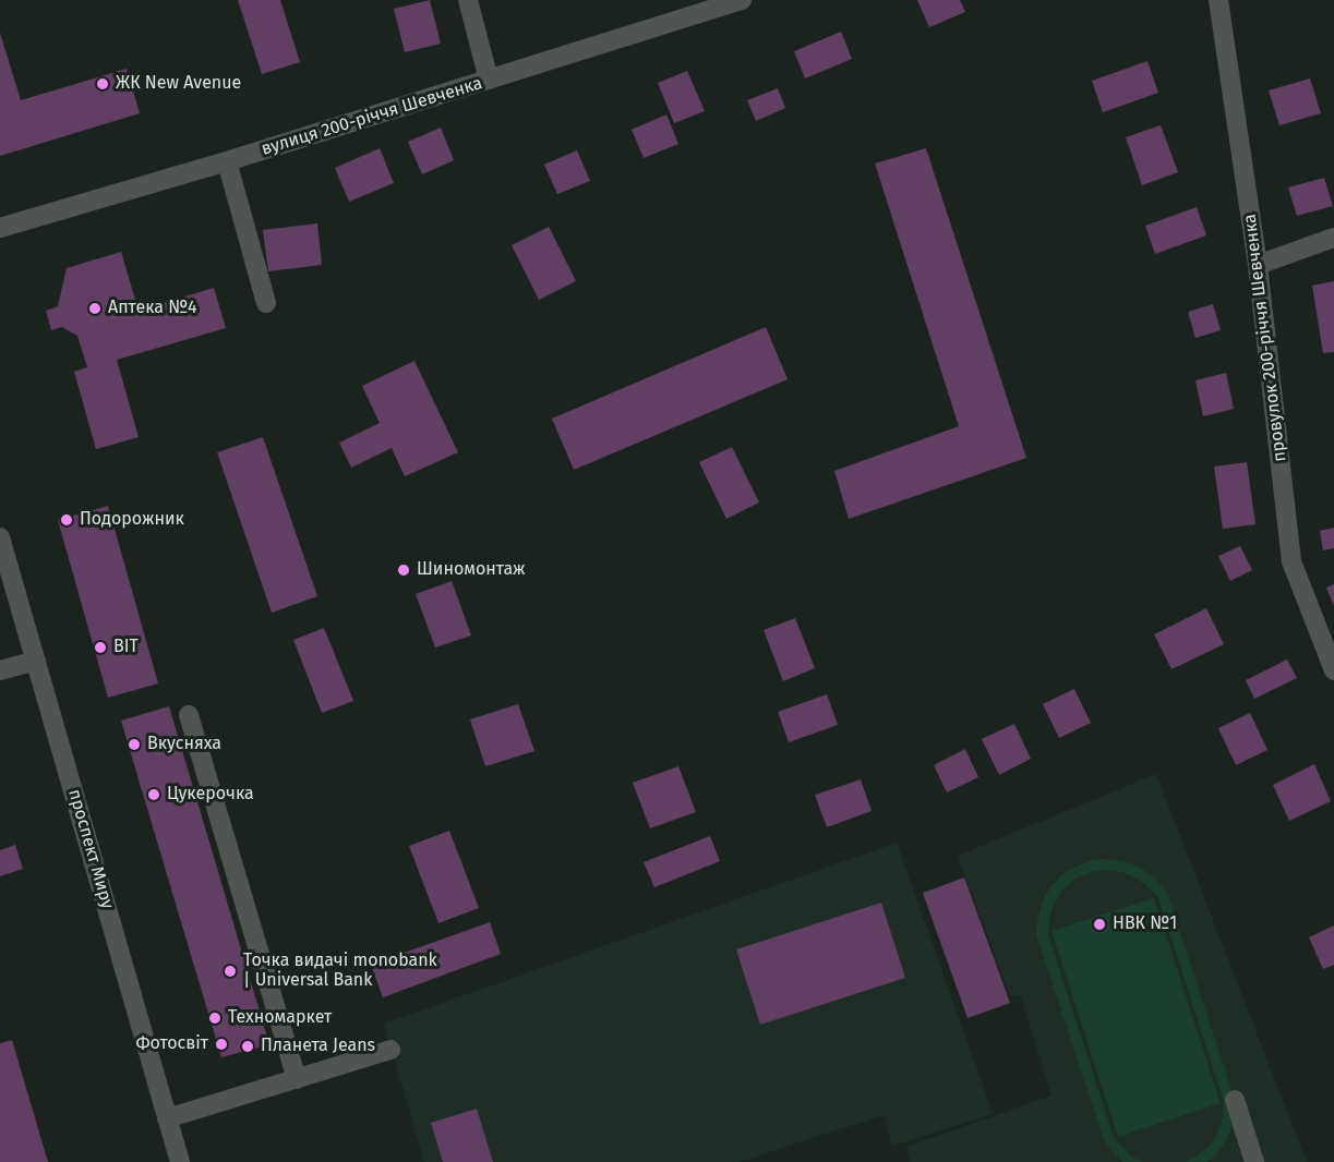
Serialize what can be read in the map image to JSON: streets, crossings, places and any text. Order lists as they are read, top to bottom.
{
  "streets": {
    "street": ["вулиця 200-річчя Шевченка", "провулок 200-річчя Шевченка", "проспект Миру"]
  },
  "places": [
    "ЖК New Avenue",
    "Аптека №4",
    "Подорожник",
    "Шиномонтаж",
    "ВІТ",
    "Вкусняха",
    "Цукерочка",
    "НВК №1",
    "Точка видачі monobank | Universal Bank",
    "Техномаркет",
    "Фотосвіт",
    "Планета Jeans"
  ]
}
